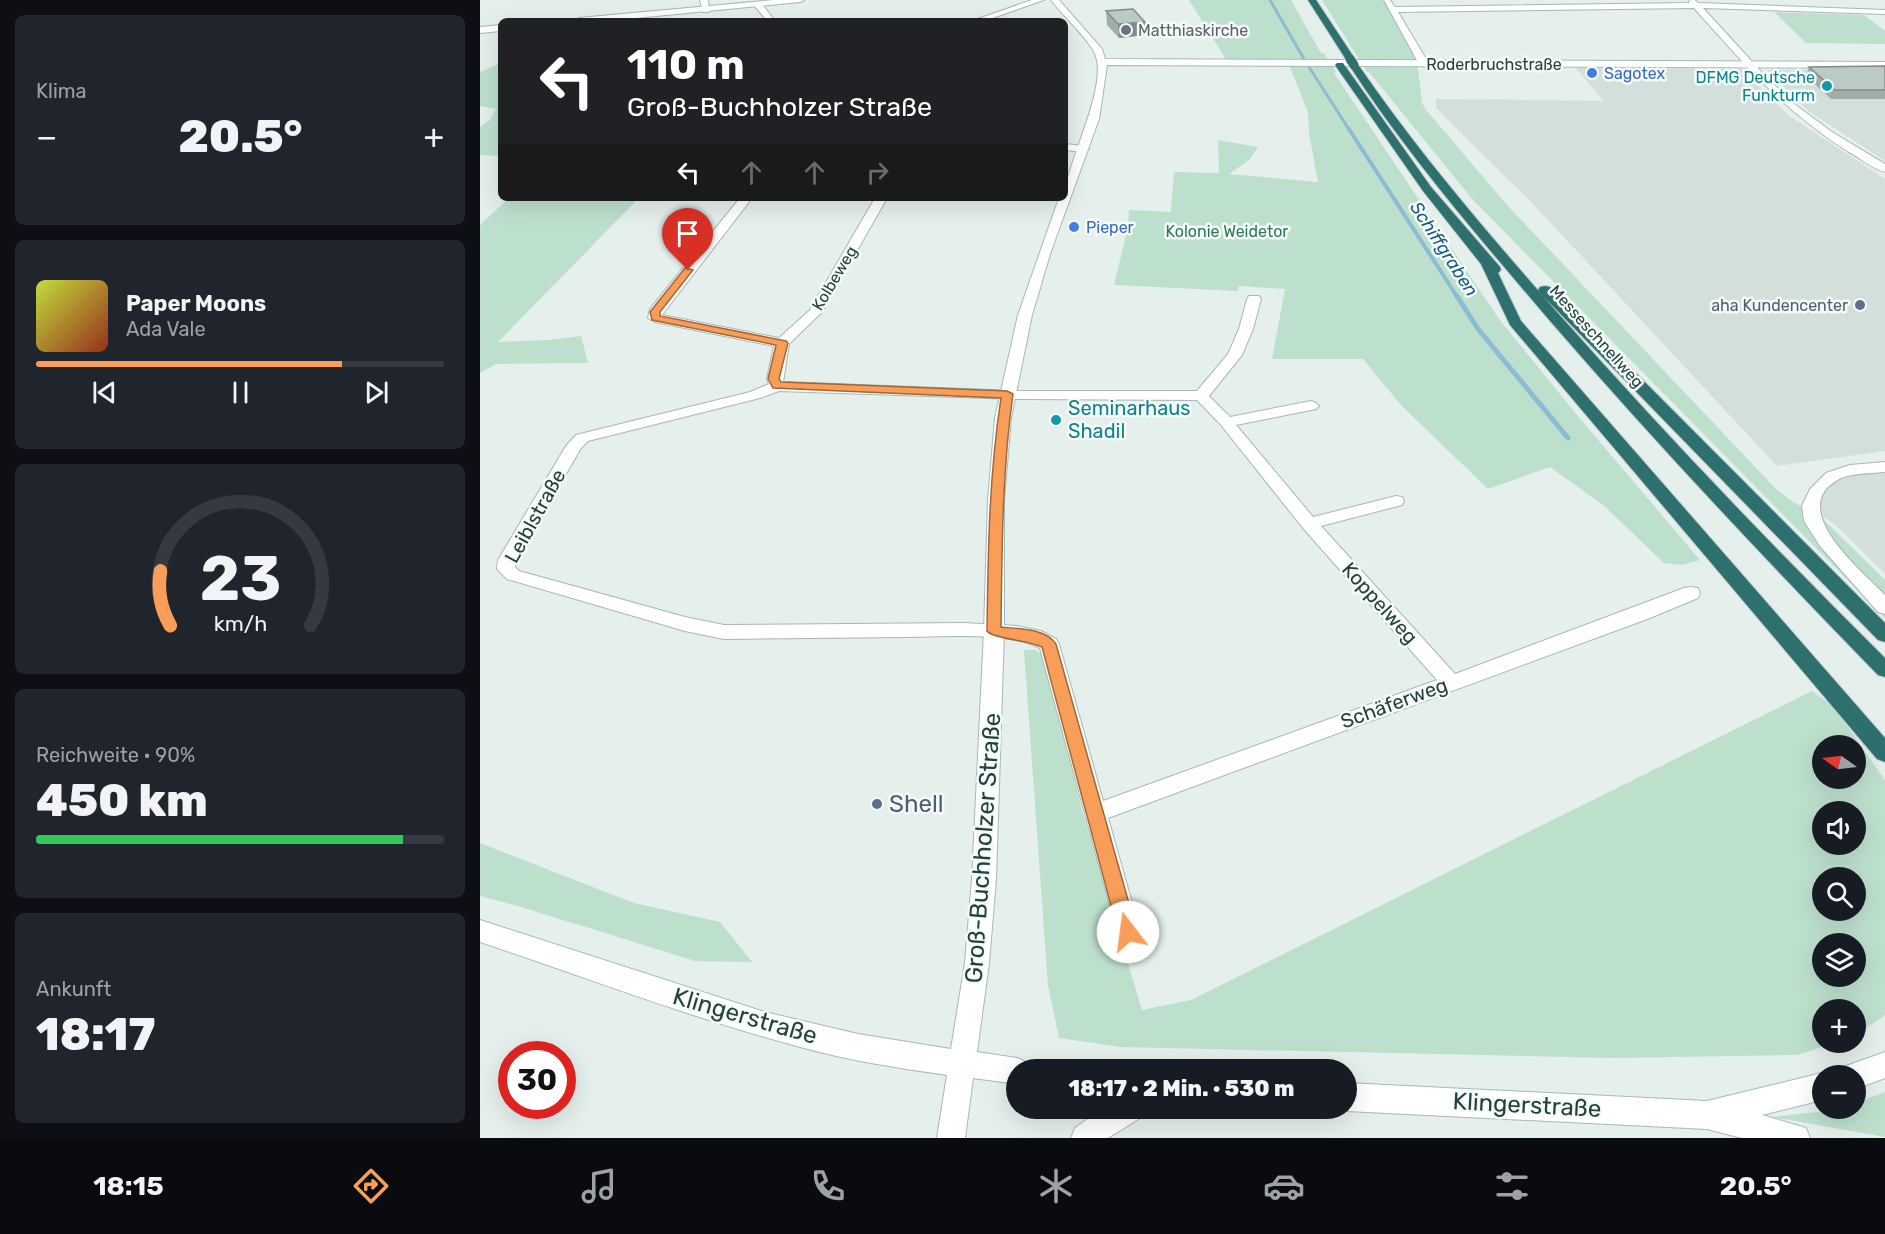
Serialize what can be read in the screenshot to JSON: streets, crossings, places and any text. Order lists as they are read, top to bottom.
{
  "streets": {
    "highway": ["Messeschnellweg"],
    "street": [
      "Roderbruchstraße",
      "Kolbeweg",
      "Leiblstraße",
      "Koppelweg",
      "Schäferweg",
      "Groß-Buchholzer Straße",
      "Klingerstraße"
    ]
  },
  "crossings": [
    ["Roderbruchstraße", "Groß-Buchholzer Straße"],
    ["Leiblstraße", "Groß-Buchholzer Straße"],
    ["Koppelweg", "Schäferweg"],
    ["Groß-Buchholzer Straße", "Klingerstraße"]
  ],
  "water": ["Schiffgraben"],
  "parks": ["Kolonie Weidetor"],
  "places": [
    "Matthiaskirche",
    "Sagotex",
    "DFMG Deutsche Funkturm",
    "Pieper",
    "aha Kundencenter",
    "Seminarhaus Shadil",
    "Shell"
  ],
  "north": "left",
  "page": {
    "tile": [
      "Klima",
      ["Reichweite · 90%", "450 km"],
      ["Ankunft", "18:17"]
    ],
    "turn": ["110 m", "Groß-Buchholzer Straße"],
    "heat": ["−", "20.5°", "+"],
    "song": ["Paper Moons", "Ada Vale"],
    "map_buttons": ["+", "−"],
    "limit": "30",
    "trip": "18:17 · 2 Min. · 530 m",
    "tabs": ["18:15", "20.5°"],
    "gauge": ["23", "km/h"]
  }
}
